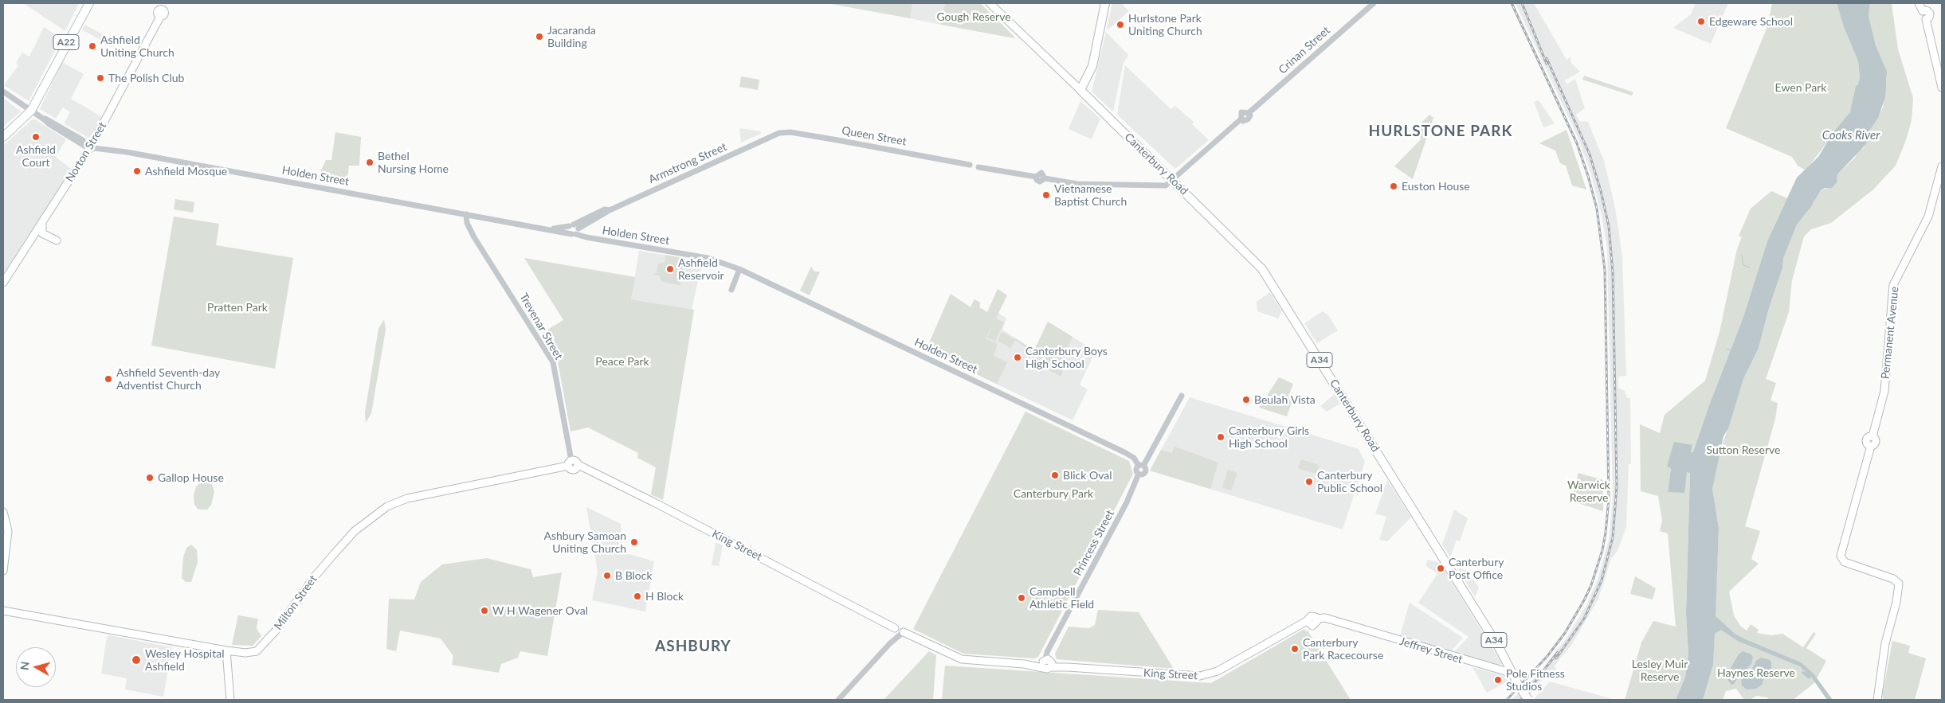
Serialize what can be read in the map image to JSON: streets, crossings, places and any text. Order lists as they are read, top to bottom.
{
  "streets": {
    "highway": ["A22", "Canterbury Road", "A34"],
    "main road": [
      "Norton Street",
      "Permanent Avenue",
      "King Street",
      "Milton Street",
      "Jeffrey Street"
    ],
    "street": [
      "Crinan Street",
      "Queen Street",
      "Armstrong Street",
      "Holden Street",
      "Trevenar Street",
      "Princess Street"
    ]
  },
  "crossings": [
    ["A22", "Holden Street"],
    ["Crinan Street", "Queen Street"],
    ["Crinan Street", "Canterbury Road"],
    ["Queen Street", "Armstrong Street"],
    ["Queen Street", "Canterbury Road"],
    ["Norton Street", "Holden Street"],
    ["Armstrong Street", "Holden Street"],
    ["Canterbury Road", "Jeffrey Street"],
    ["Holden Street", "Trevenar Street"],
    ["Holden Street", "Princess Street"],
    ["Trevenar Street", "King Street"],
    ["Trevenar Street", "Milton Street"],
    ["Princess Street", "King Street"],
    ["King Street", "Milton Street"],
    ["King Street", "Jeffrey Street"]
  ],
  "districts": ["HURLSTONE PARK", "ASHBURY"],
  "water": ["Cooks River"],
  "parks": [
    "Gough Reserve",
    "Ewen Park",
    "Pratten Park",
    "Peace Park",
    "Sutton Reserve",
    "Warwick Reserve",
    "Canterbury Park",
    "Lesley Muir Reserve",
    "Haynes Reserve"
  ],
  "places": [
    "Edgeware School",
    "Hurlstone Park Uniting Church",
    "Jacaranda Building",
    "Ashfield Uniting Church",
    "The Polish Club",
    "Ashfield Court",
    "Bethel Nursing Home",
    "Ashfield Mosque",
    "Euston House",
    "Vietnamese Baptist Church",
    "Ashfield Reservoir",
    "Canterbury Boys High School",
    "Ashfield Seventh-day Adventist Church",
    "Beulah Vista",
    "Canterbury Girls High School",
    "Blick Oval",
    "Gallop House",
    "Canterbury Public School",
    "Ashbury Samoan Uniting Church",
    "Canterbury Post Office",
    "B Block",
    "H Block",
    "Campbell Athletic Field",
    "W H Wagener Oval",
    "Canterbury Park Racecourse",
    "Wesley Hospital Ashfield",
    "Pole Fitness Studios"
  ],
  "north": "left"
}
